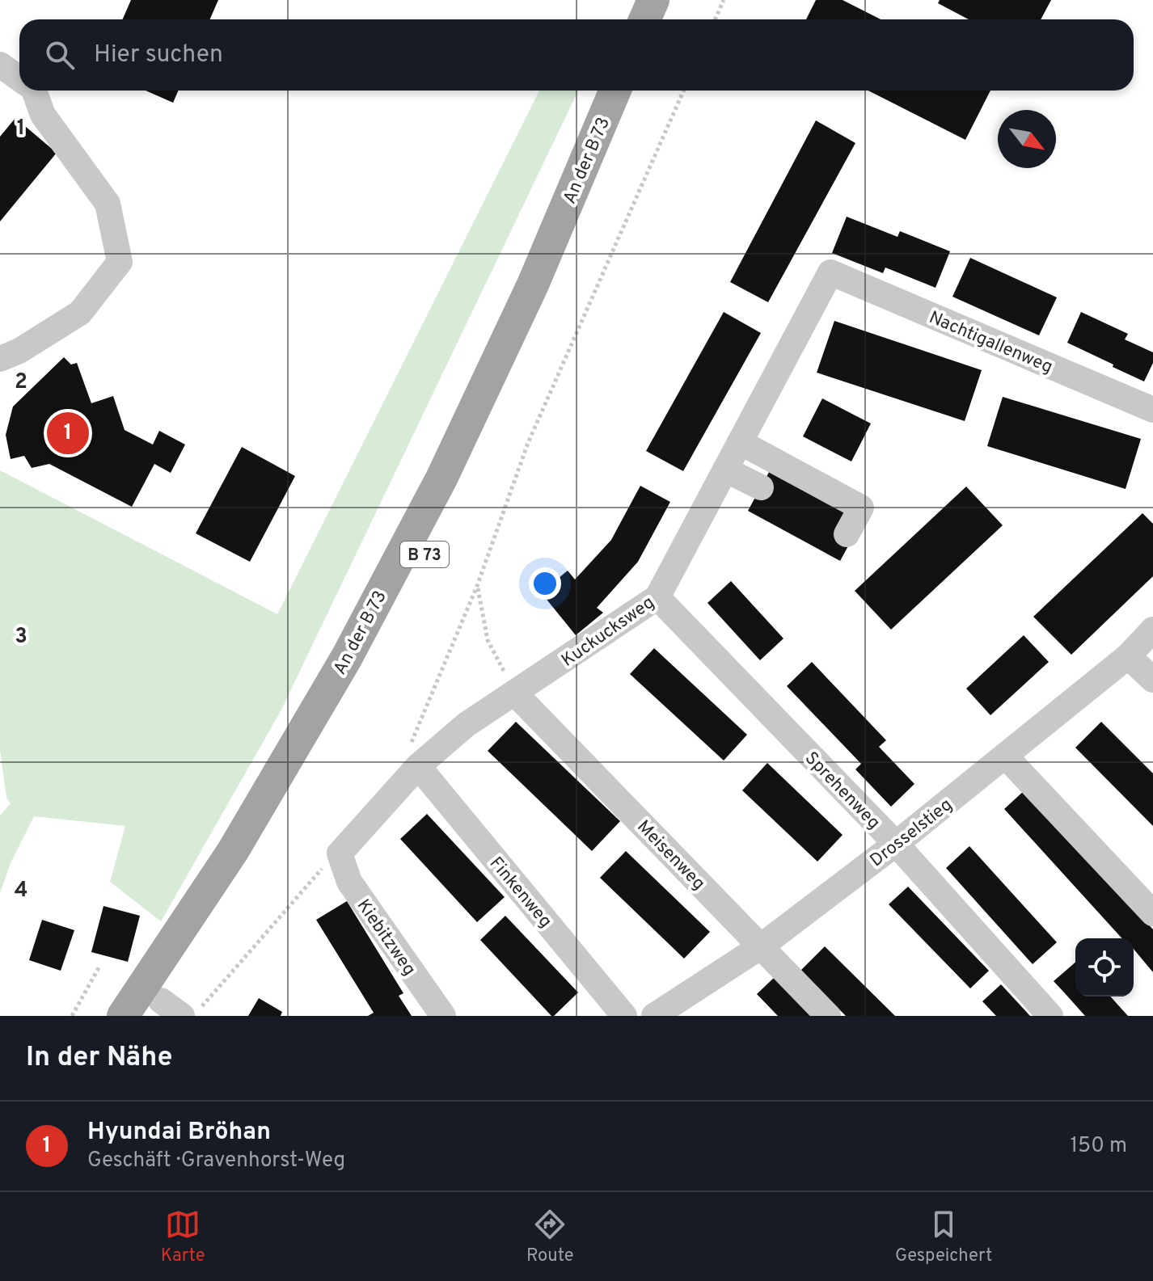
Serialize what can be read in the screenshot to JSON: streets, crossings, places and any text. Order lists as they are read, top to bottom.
{
  "streets": {
    "main road": ["An der B 73", "B 73"],
    "street": [
      "Nachtigallenweg",
      "Kuckucksweg",
      "Sprehenweg",
      "Drosselstieg",
      "Meisenweg",
      "Finkenweg",
      "Kiebitzweg"
    ]
  },
  "crossings": [
    ["Nachtigallenweg", "Kuckucksweg"],
    ["Kuckucksweg", "Sprehenweg"],
    ["Kuckucksweg", "Meisenweg"],
    ["Kuckucksweg", "Finkenweg"],
    ["Kuckucksweg", "Kiebitzweg"],
    ["Sprehenweg", "Drosselstieg"],
    ["Drosselstieg", "Meisenweg"]
  ],
  "north": "bottom right",
  "page": {
    "search": "Hier suchen",
    "pins": "1",
    "heading": "In der Nähe",
    "list": [
      {
        "mark": "1",
        "name": "Hyundai Bröhan",
        "note": "Geschäft · Gravenhorst-Weg",
        "value": "150 m"
      }
    ],
    "nav": ["Karte", "Route", "Gespeichert"]
  },
  "grid": {
    "rows": [
      "1",
      "2",
      "3",
      "4"
    ]
  }
}
